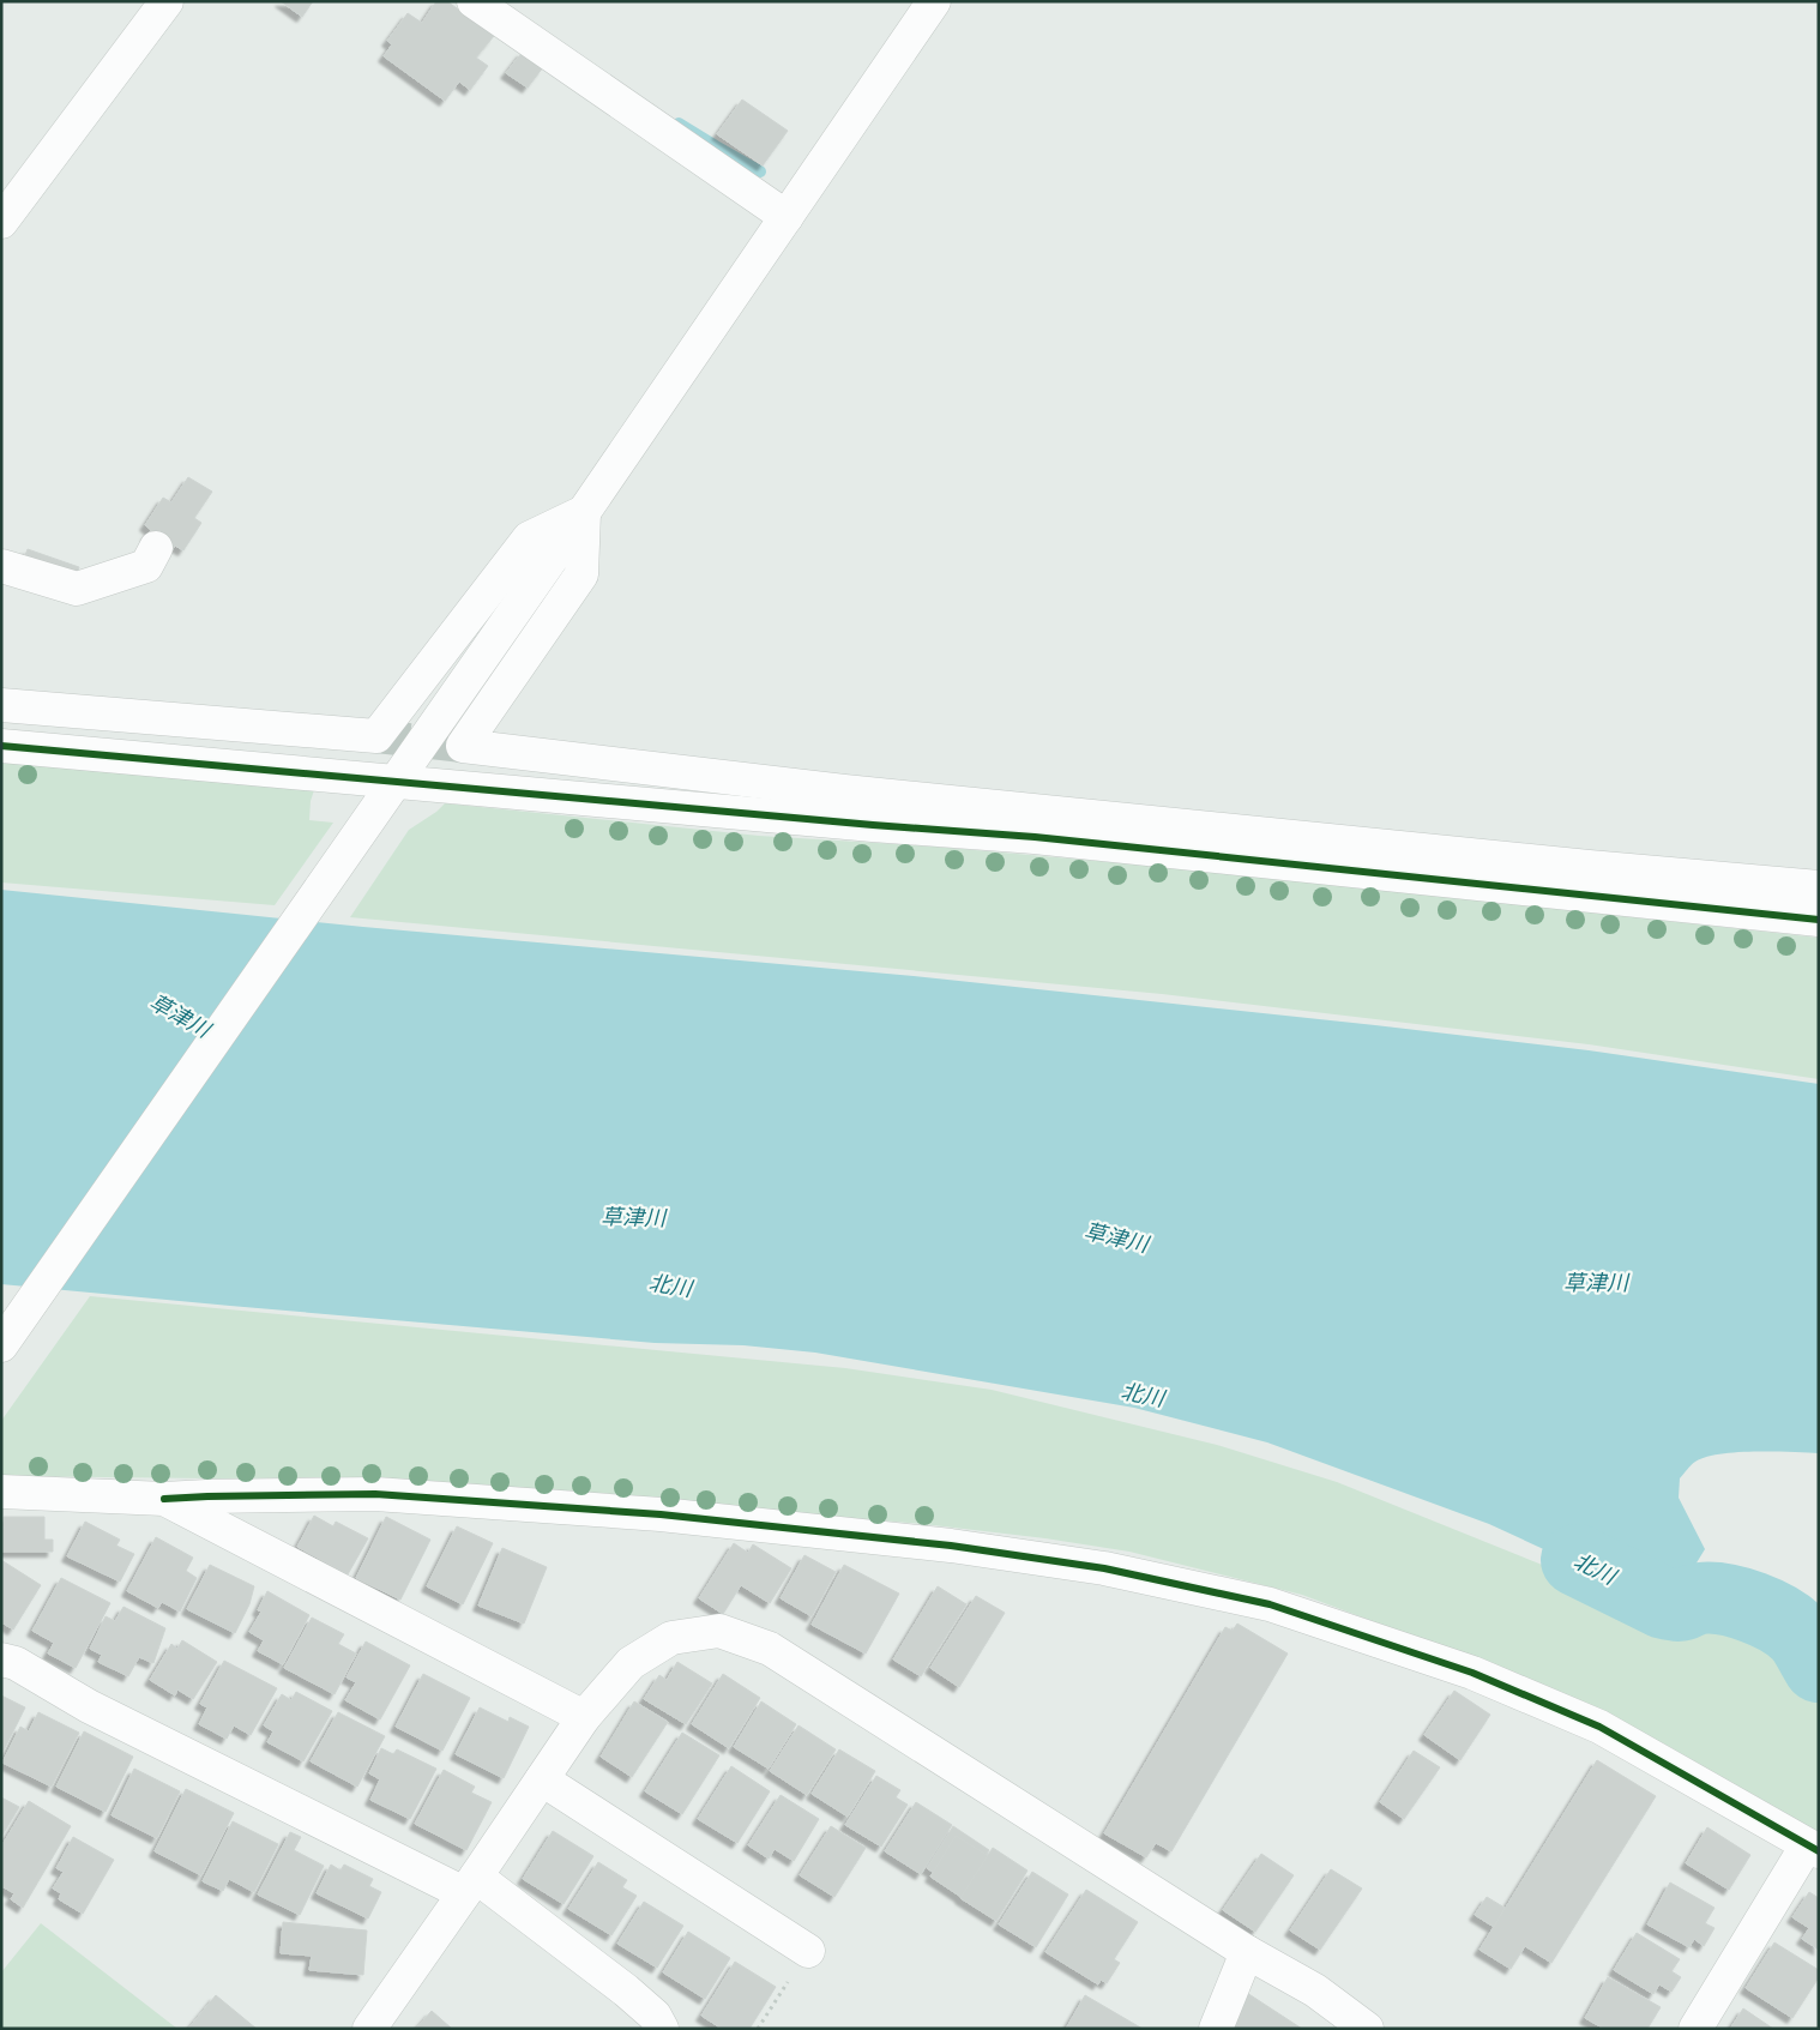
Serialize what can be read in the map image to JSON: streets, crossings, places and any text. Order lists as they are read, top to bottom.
{
  "water": ["草津川", "北川"]
}
